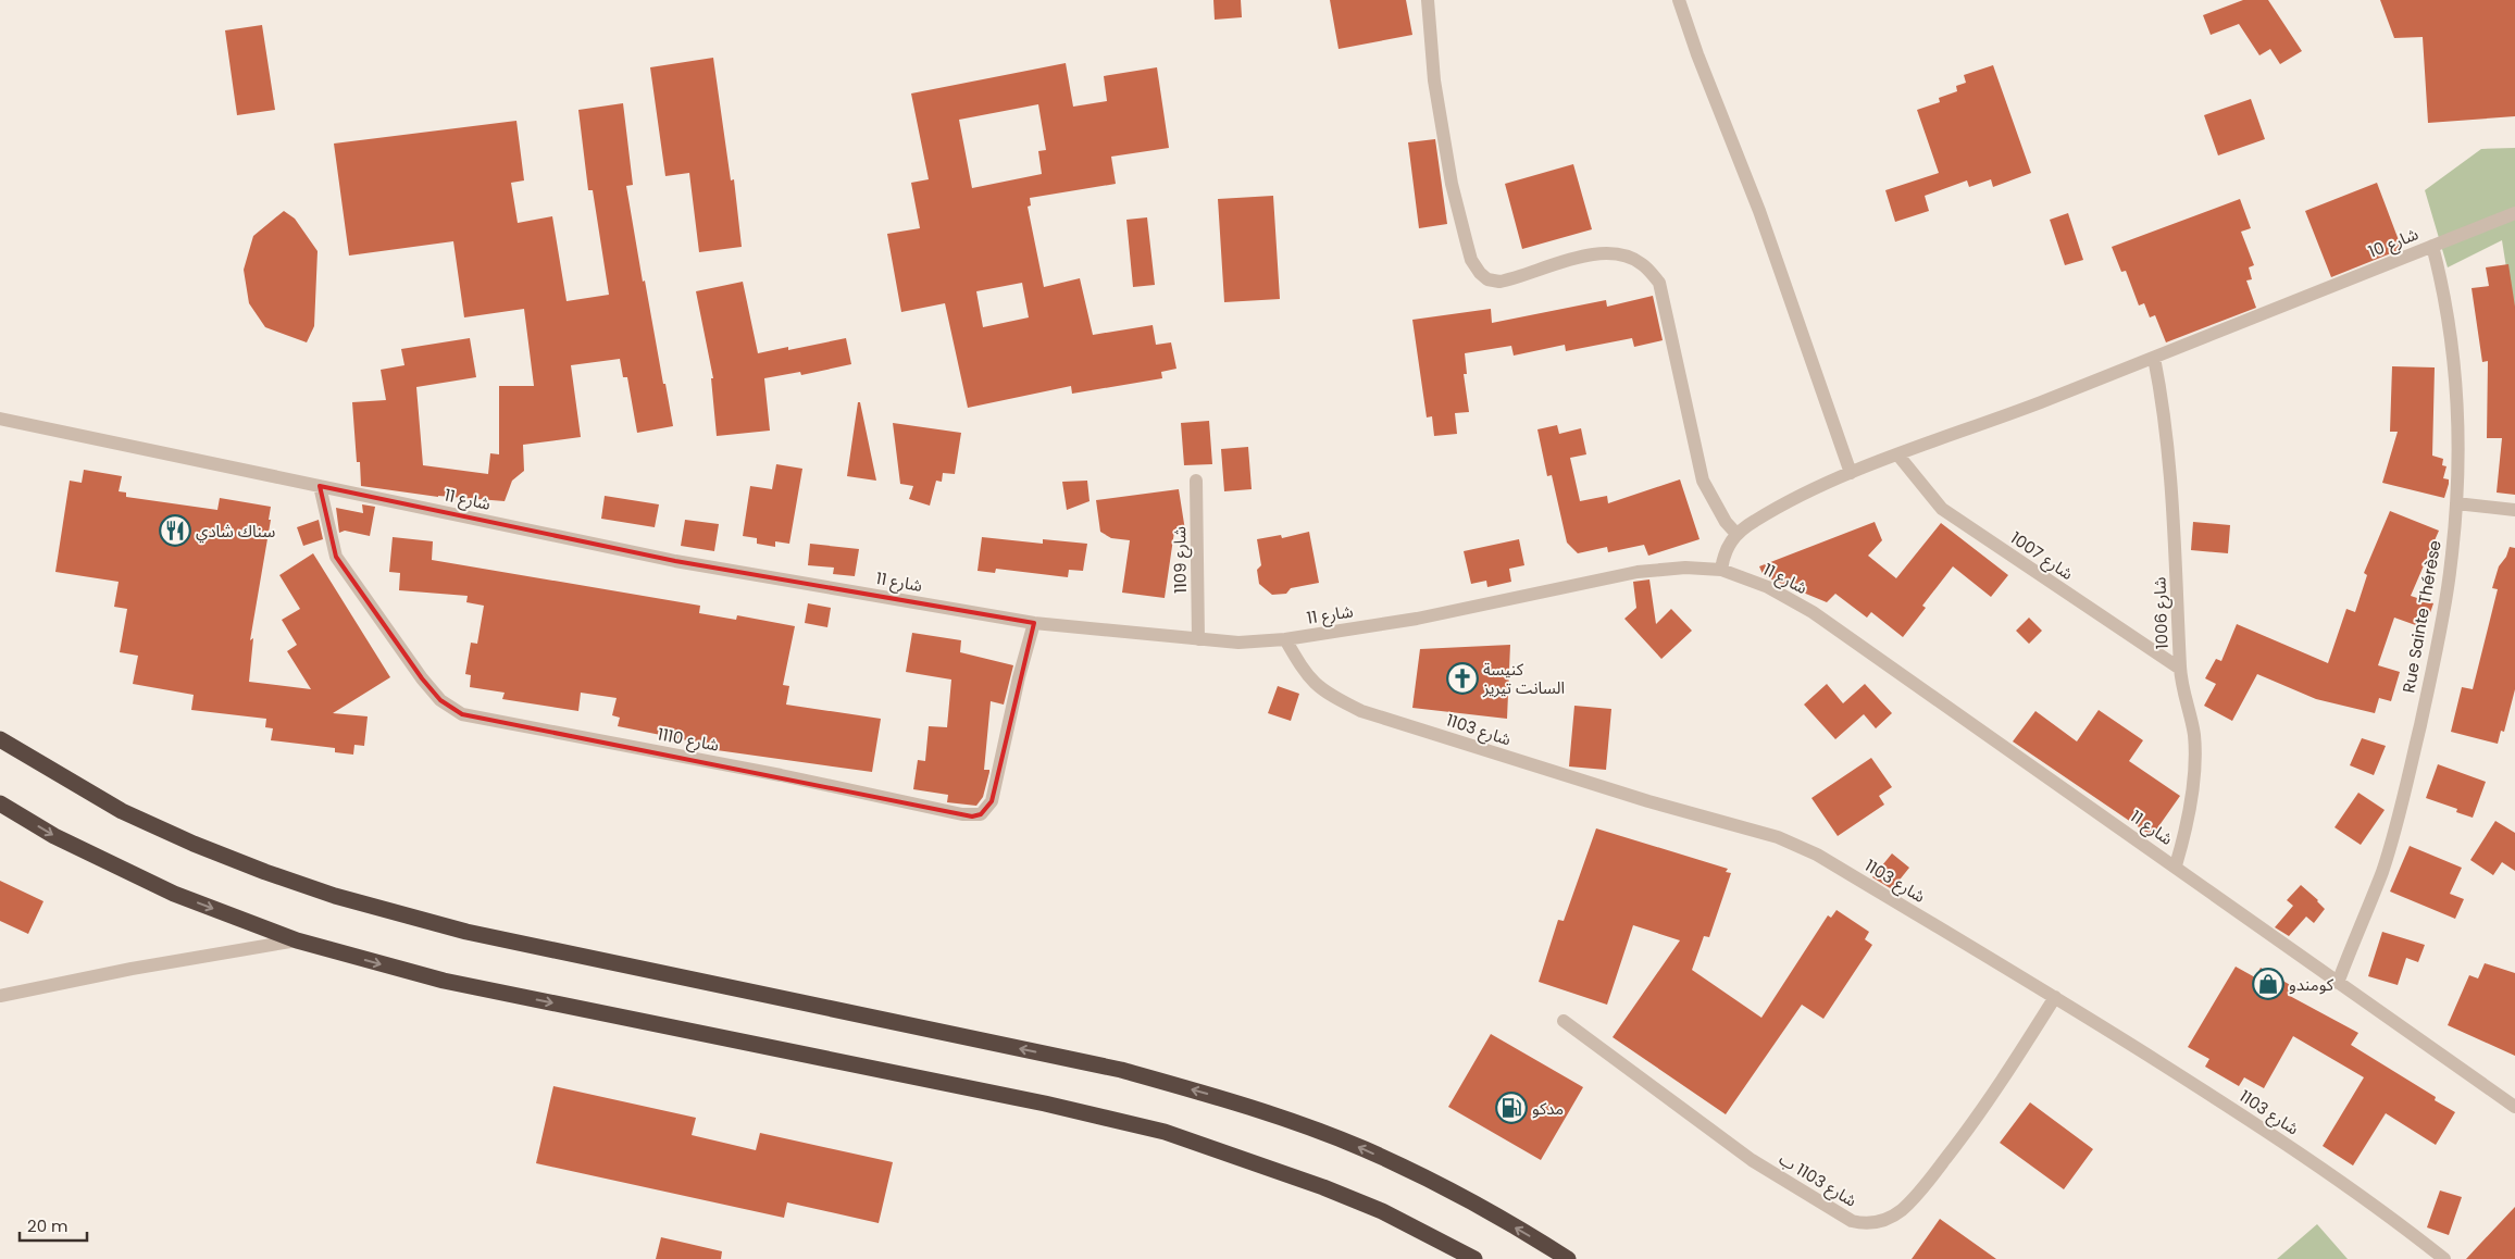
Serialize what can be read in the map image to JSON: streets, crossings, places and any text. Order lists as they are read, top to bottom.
{
  "streets": {
    "street": [
      "شارع 10",
      "شارع 11",
      "شارع 1007",
      "شارع 1109",
      "شارع 1006",
      "Rue Sainte Thérèse",
      "شارع 1103",
      "شارع 1110",
      "شارع 1103 ب"
    ]
  },
  "crossings": [
    ["شارع 10", "شارع 1007"],
    ["شارع 10", "شارع 1006"],
    ["شارع 10", "Rue Sainte Thérèse"],
    ["شارع 11", "شارع 1109"],
    ["شارع 11", "شارع 1006"],
    ["شارع 11", "Rue Sainte Thérèse"],
    ["شارع 11", "شارع 1103"],
    ["شارع 11", "شارع 1110"],
    ["شارع 1007", "شارع 1006"],
    ["شارع 1103", "شارع 1103 ب"]
  ],
  "places": {
    "restaurant": ["سناك شادي"],
    "church": ["كنيسة السانت تيريز"],
    "shop": ["كومندو"],
    "fuel station": ["مدكو"]
  },
  "scale_bar": "20 m"
}
